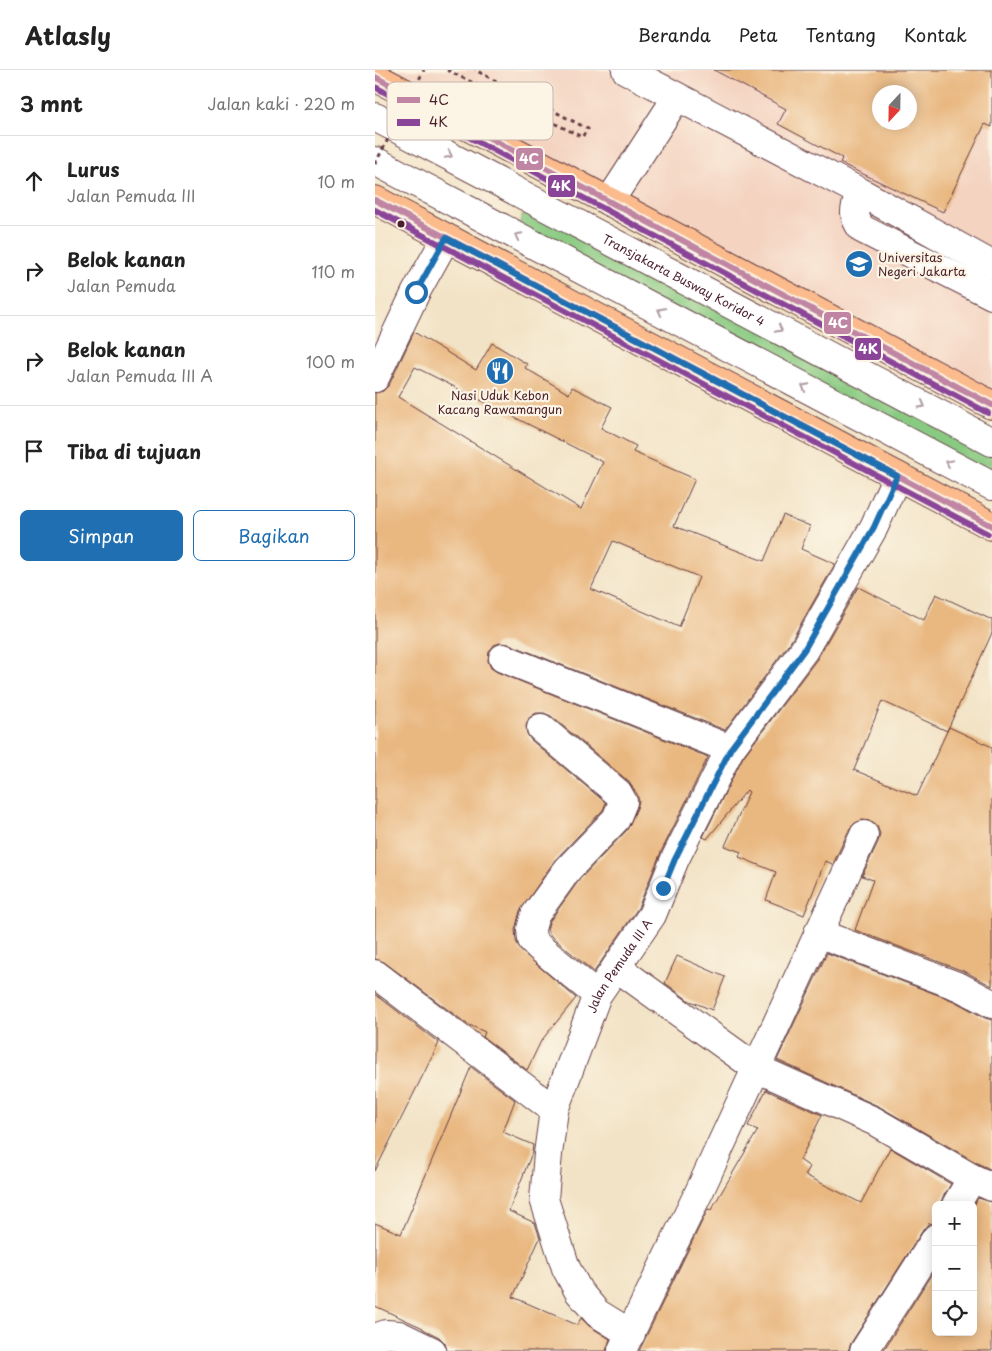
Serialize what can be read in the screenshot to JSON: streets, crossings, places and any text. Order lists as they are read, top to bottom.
{
  "streets": {
    "street": ["Transjakarta Busway Koridor 4", "Jalan Pemuda III A"]
  },
  "places": {
    "school or university": ["Universitas Negeri Jakarta"],
    "restaurant": ["Nasi Uduk Kebon Kacang Rawamangun"]
  },
  "lines": ["transit line 4C", "transit line 4K"],
  "legend": ["4C", "4K"],
  "north": "bottom",
  "page": {
    "header": "Atlasly",
    "nav": [
      "Beranda",
      "Peta",
      "Tentang",
      "Kontak"
    ],
    "heading": ["3 mnt", "Jalan kaki · 220 m"],
    "list": [
      ["Lurus", "Jalan Pemuda III", "10 m"],
      ["Belok kanan", "Jalan Pemuda", "110 m"],
      ["Belok kanan", "Jalan Pemuda III A", "100 m"],
      "Tiba di tujuan"
    ],
    "buttons": ["Simpan", "Bagikan"],
    "map_buttons": ["+", "−"]
  }
}
